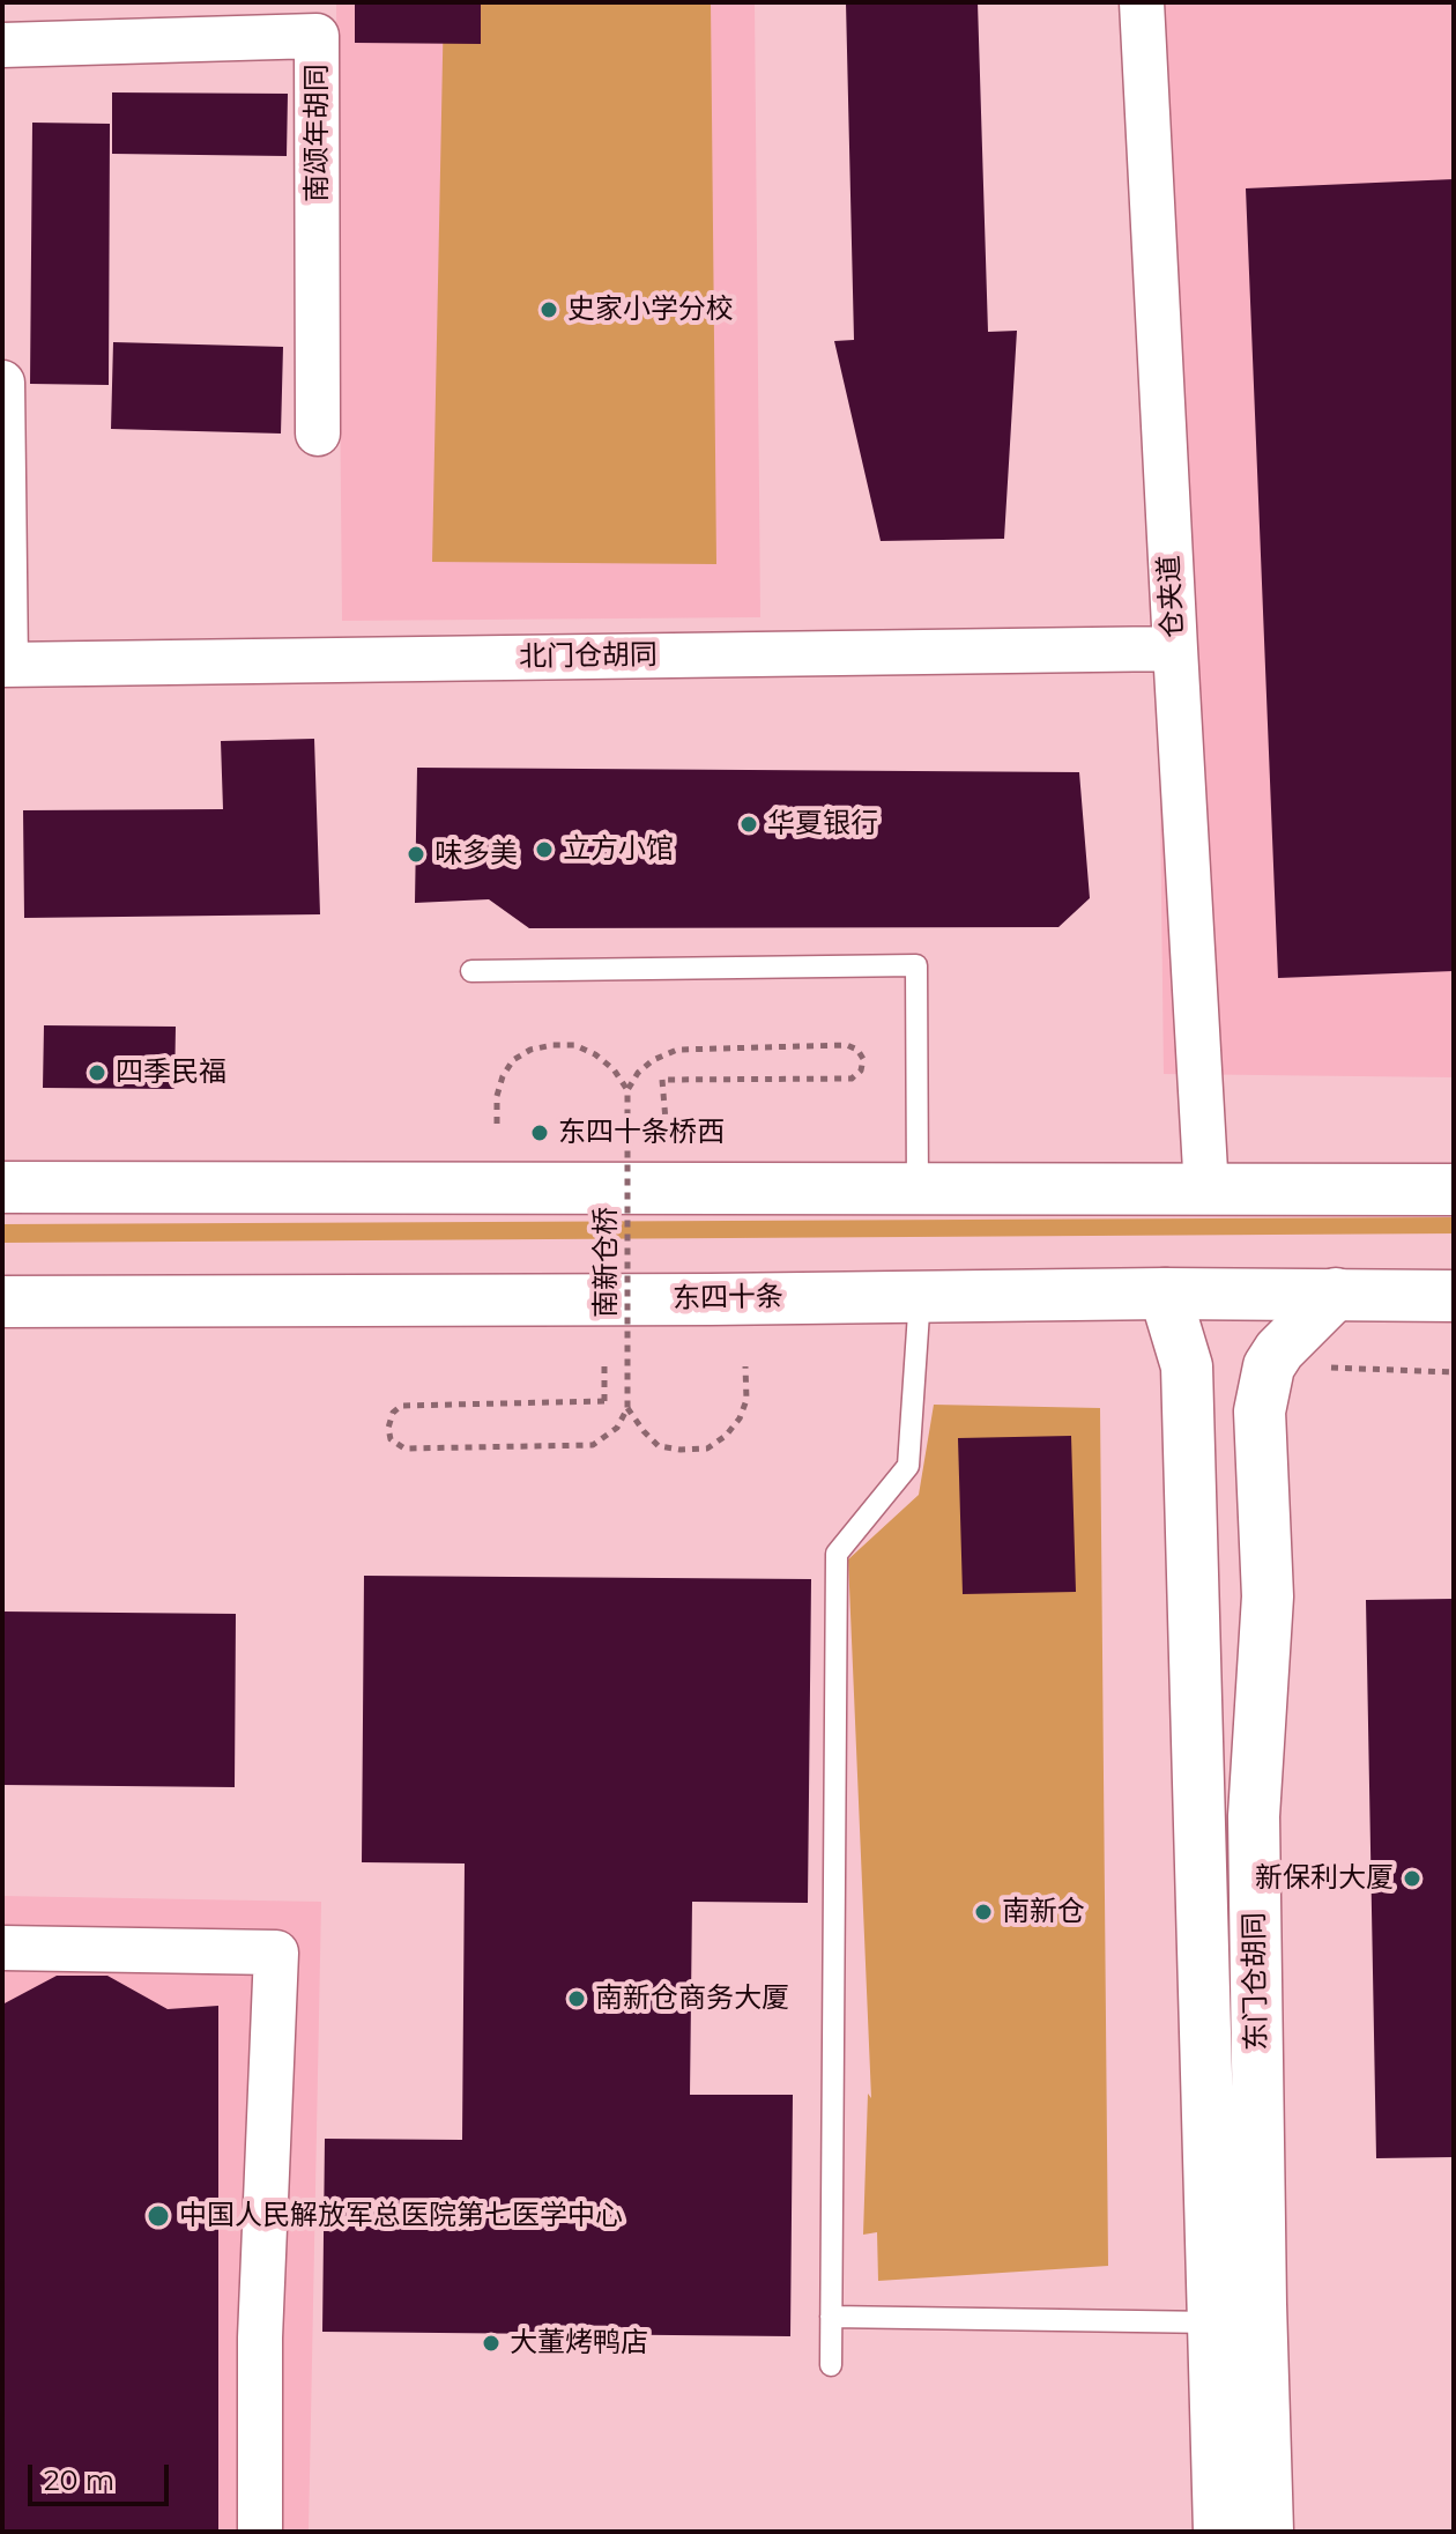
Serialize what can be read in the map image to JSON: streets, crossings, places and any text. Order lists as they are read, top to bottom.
{
  "streets": {
    "main road": ["东四十条", "东门仓胡同"],
    "street": ["南颂年胡同", "仓夹道", "北门仓胡同"],
    "path": ["南新仓桥"]
  },
  "crossings": [
    ["仓夹道", "北门仓胡同"],
    ["东四十条", "东门仓胡同"]
  ],
  "places": [
    "史家小学分校",
    "华夏银行",
    "立方小馆",
    "味多美",
    "四季民福",
    "东四十条桥西",
    "新保利大厦",
    "南新仓",
    "南新仓商务大厦",
    "中国人民解放军总医院第七医学中心",
    "大董烤鸭店"
  ],
  "scale_bar": "20 m"
}
